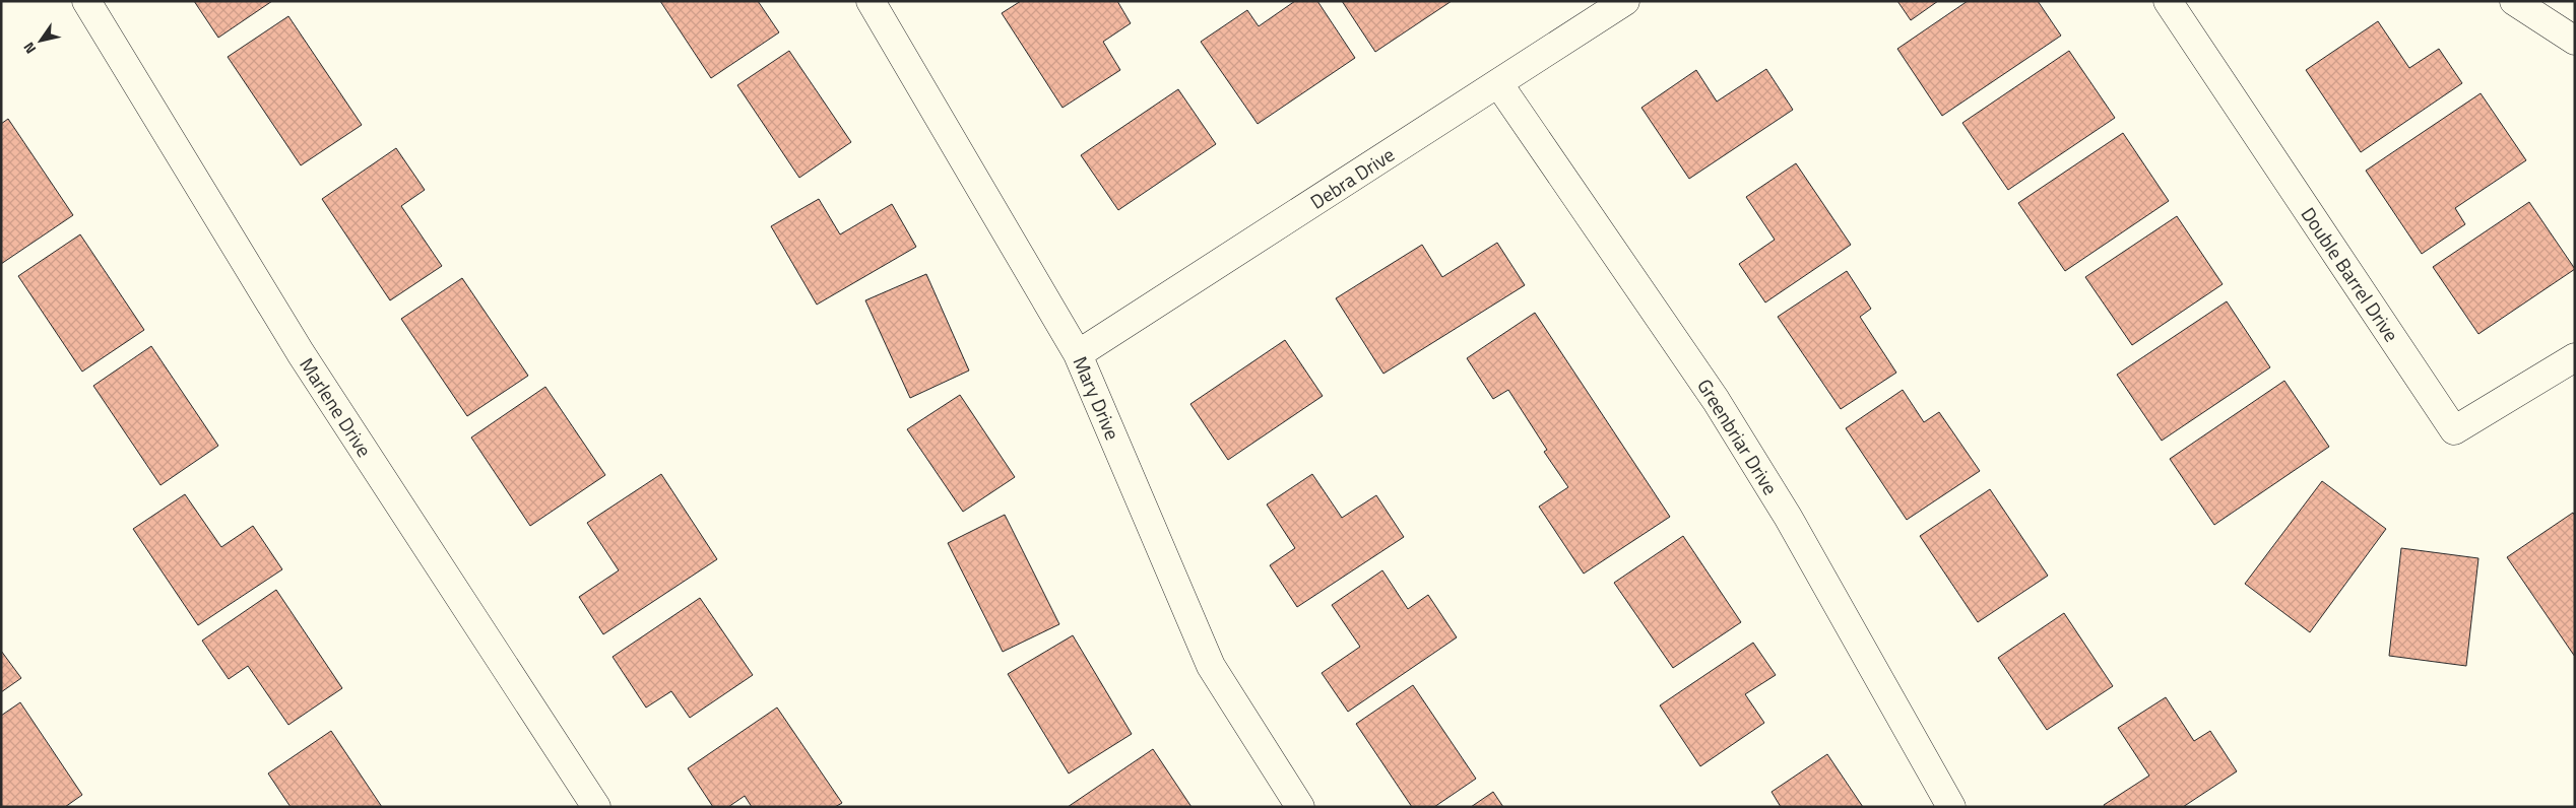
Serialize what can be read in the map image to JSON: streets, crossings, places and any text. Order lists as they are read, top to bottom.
{
  "streets": {
    "street": [
      "Debra Drive",
      "Double Barrel Drive",
      "Mary Drive",
      "Marlene Drive",
      "Greenbriar Drive"
    ]
  },
  "crossings": [
    ["Debra Drive", "Mary Drive"],
    ["Debra Drive", "Greenbriar Drive"]
  ],
  "north": "bottom left"
}
